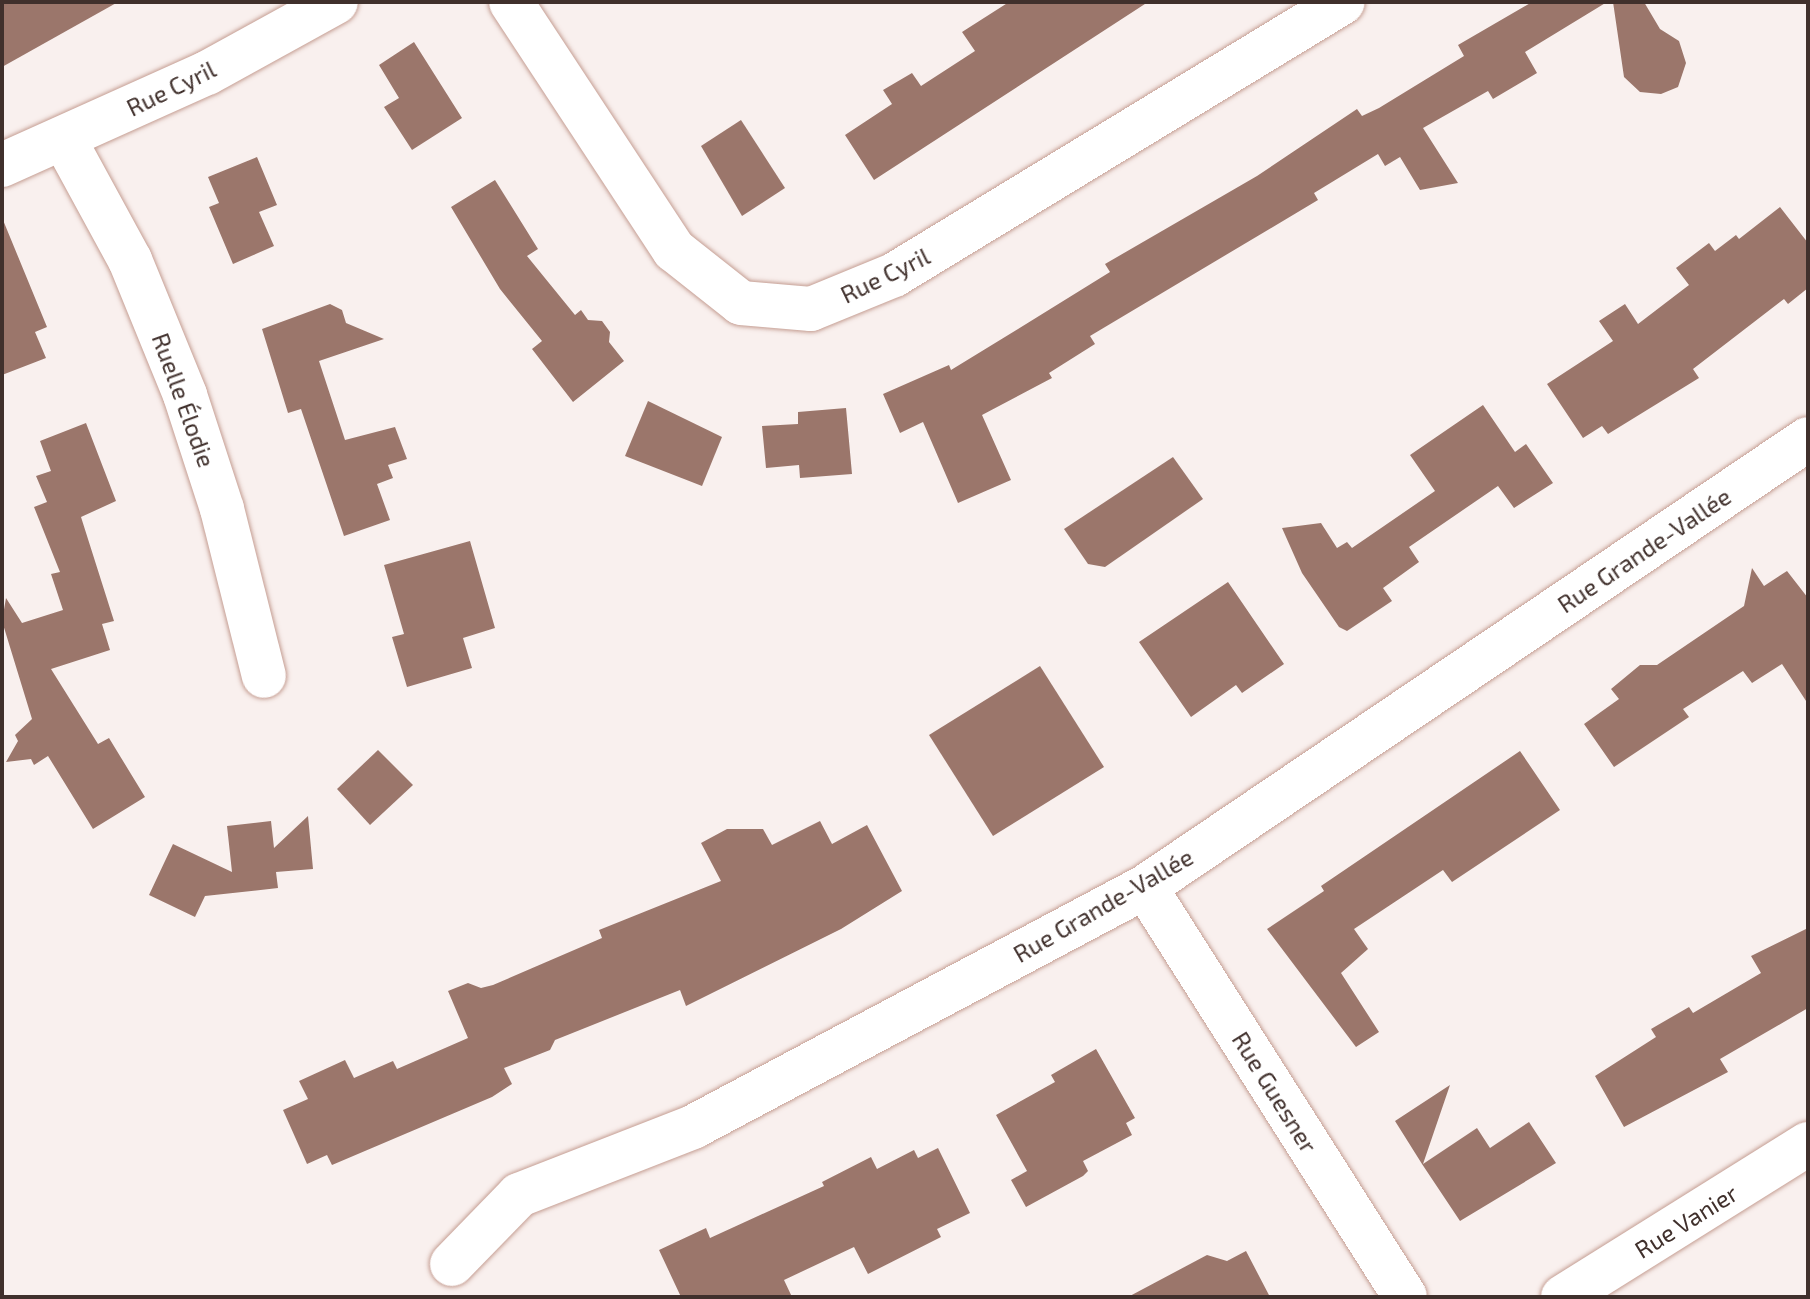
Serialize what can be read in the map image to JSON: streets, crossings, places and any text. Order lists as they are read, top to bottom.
{
  "streets": {
    "street": [
      "Rue Cyril",
      "Ruelle Élodie",
      "Rue Grande-Vallée",
      "Rue Guesner",
      "Rue Vanier"
    ]
  },
  "crossings": [
    ["Rue Cyril", "Ruelle Élodie"],
    ["Rue Grande-Vallée", "Rue Guesner"]
  ]
}
